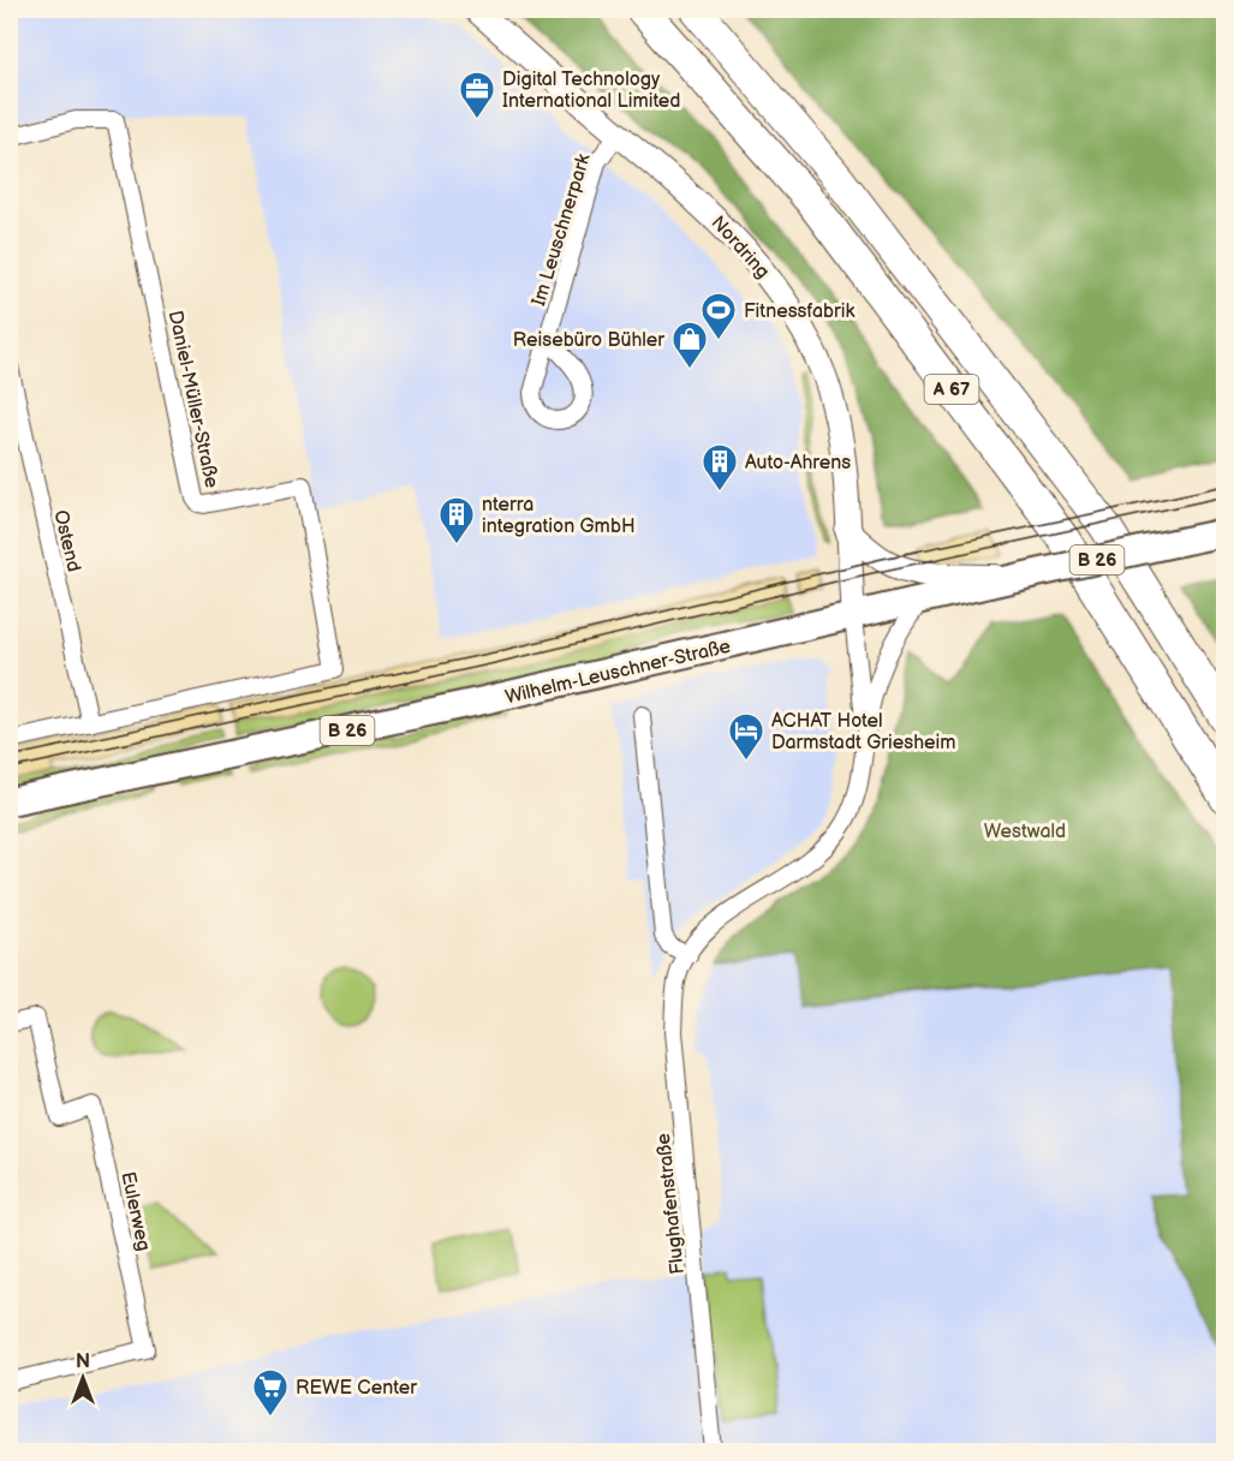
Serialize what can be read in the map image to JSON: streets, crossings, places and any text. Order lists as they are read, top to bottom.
{
  "streets": {
    "highway": ["A 67"],
    "main road": ["Nordring", "B 26", "Wilhelm-Leuschner-Straße"],
    "street": [
      "Im Leuschnerpark",
      "Daniel-Müller-Straße",
      "Ostend",
      "Flughafenstraße",
      "Eulerweg"
    ]
  },
  "crossings": [
    ["Im Leuschnerpark", "Nordring"],
    ["Nordring", "Wilhelm-Leuschner-Straße"],
    ["Nordring", "Flughafenstraße"],
    ["Daniel-Müller-Straße", "Ostend"],
    ["Wilhelm-Leuschner-Straße", "Flughafenstraße"]
  ],
  "parks": ["Westwald"],
  "places": {
    "office": ["Digital Technology International Limited"],
    "sports": ["Fitnessfabrik"],
    "shop": ["Reisebüro Bühler"],
    "building": ["Auto-Ahrens", "nterra integration GmbH"],
    "hotel": ["ACHAT Hotel Darmstadt Griesheim"],
    "supermarket": ["REWE Center"]
  },
  "north": "top"
}
